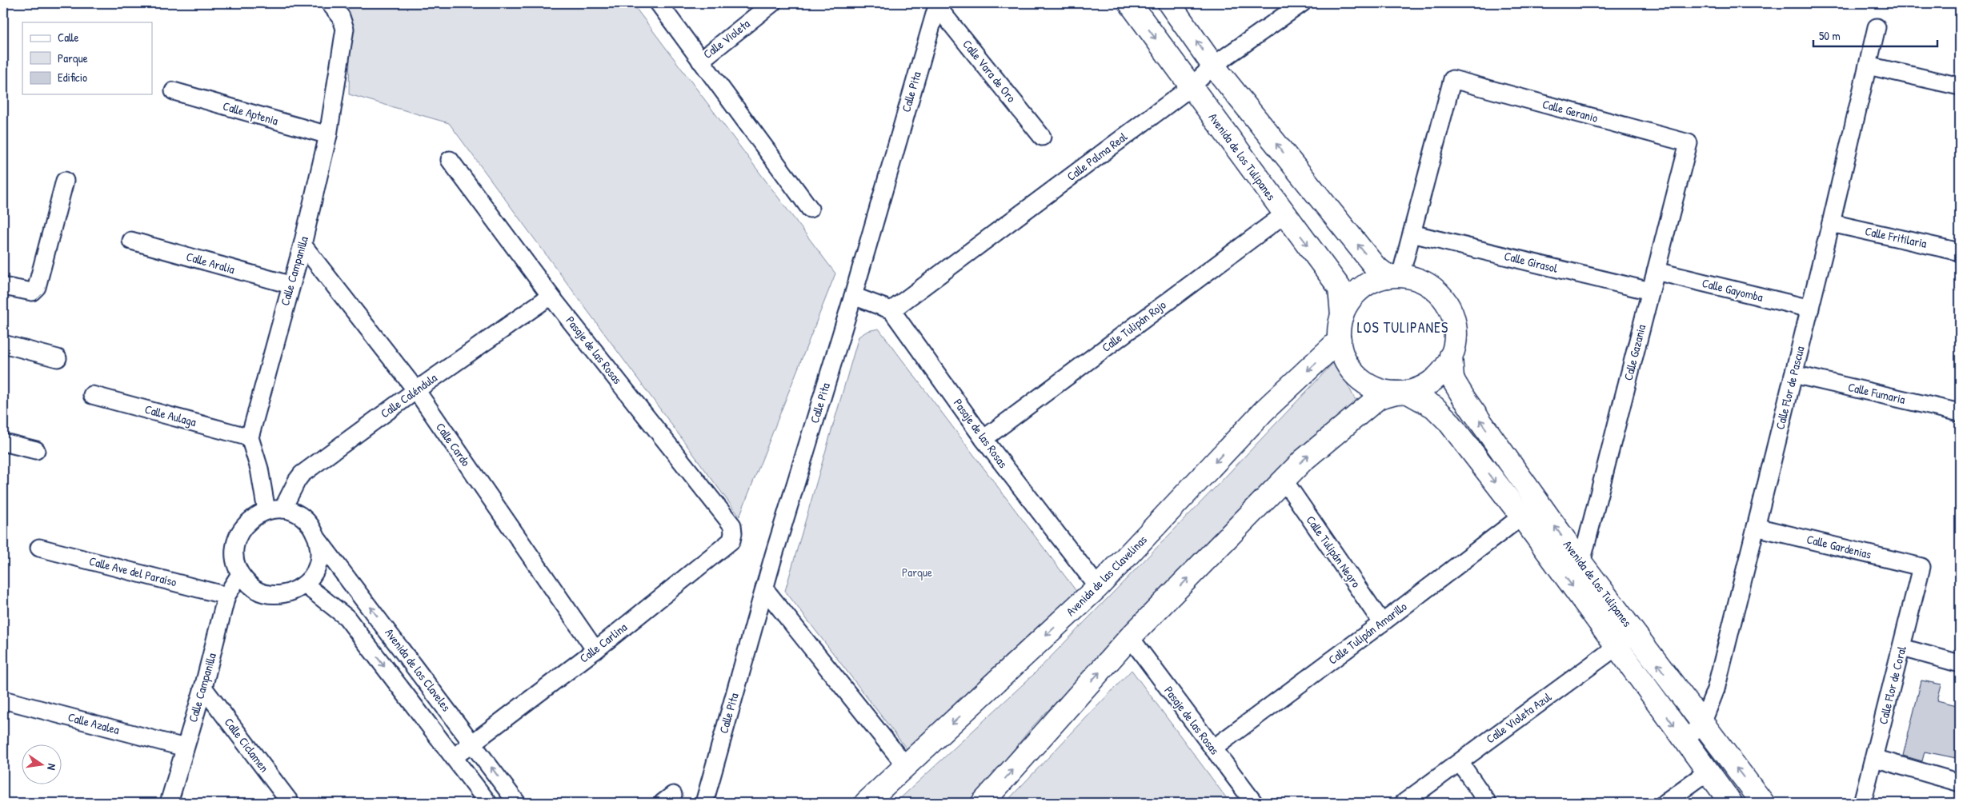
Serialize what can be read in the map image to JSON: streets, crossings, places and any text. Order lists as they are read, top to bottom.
{
  "streets": {
    "street": [
      "Calle Violeta",
      "Calle Vara de Oro",
      "Calle Pita",
      "Calle Geranio",
      "Calle Aptenia",
      "Calle Palma Real",
      "Avenida de los Tulipanes",
      "Calle Fritilaria",
      "Calle Girasol",
      "Calle Aralia",
      "Calle Campanilla",
      "Calle Gayomba",
      "Calle Tulipán Rojo",
      "Pasaje de las Rosas",
      "Calle Gazania",
      "Calle Flor de Pascua",
      "Calle Fumaria",
      "Calle Caléndula",
      "Calle Aulaga",
      "Calle Cardo",
      "Calle Gardenias",
      "Calle Tulipán Negro",
      "Calle Ave del Paraíso",
      "Avenida de las Clavelinas",
      "Calle Tulipán Amarillo",
      "Calle Carlina",
      "Avenida de los Claveles",
      "Calle Flor de Coral",
      "Calle Violeta Azul",
      "Calle Azalea",
      "Calle Ciclamen"
    ]
  },
  "crossings": [
    ["Calle Vara de Oro", "Calle Pita"],
    ["Calle Geranio", "Calle Girasol"],
    ["Calle Geranio", "Calle Gazania"],
    ["Calle Aptenia", "Calle Campanilla"],
    ["Calle Palma Real", "Avenida de los Tulipanes"],
    ["Calle Palma Real", "Pasaje de las Rosas"],
    ["Avenida de los Tulipanes", "Calle Tulipán Rojo"],
    ["Avenida de los Tulipanes", "Calle Gazania"],
    ["Avenida de los Tulipanes", "Calle Flor de Pascua"],
    ["Avenida de los Tulipanes", "Avenida de las Clavelinas"],
    ["Avenida de los Tulipanes", "Calle Tulipán Amarillo"],
    ["Avenida de los Tulipanes", "Calle Violeta Azul"],
    ["Calle Fritilaria", "Calle Flor de Pascua"],
    ["Calle Girasol", "Calle Gazania"],
    ["Calle Aralia", "Calle Campanilla"],
    ["Calle Campanilla", "Calle Caléndula"],
    ["Calle Campanilla", "Calle Aulaga"],
    ["Calle Campanilla", "Calle Cardo"],
    ["Calle Campanilla", "Calle Ave del Paraíso"],
    ["Calle Campanilla", "Avenida de los Claveles"],
    ["Calle Campanilla", "Calle Azalea"],
    ["Calle Campanilla", "Calle Ciclamen"],
    ["Calle Gayomba", "Calle Gazania"],
    ["Calle Gayomba", "Calle Flor de Pascua"],
    ["Calle Tulipán Rojo", "Pasaje de las Rosas"],
    ["Pasaje de las Rosas", "Calle Caléndula"],
    ["Pasaje de las Rosas", "Avenida de las Clavelinas"],
    ["Pasaje de las Rosas", "Calle Tulipán Amarillo"],
    ["Pasaje de las Rosas", "Calle Carlina"],
    ["Calle Flor de Pascua", "Calle Fumaria"],
    ["Calle Flor de Pascua", "Calle Gardenias"],
    ["Calle Caléndula", "Calle Cardo"],
    ["Calle Caléndula", "Avenida de los Claveles"],
    ["Calle Cardo", "Calle Carlina"],
    ["Calle Gardenias", "Calle Flor de Coral"],
    ["Calle Tulipán Negro", "Calle Tulipán Amarillo"],
    ["Calle Carlina", "Avenida de los Claveles"]
  ],
  "districts": ["LOS TULIPANES"],
  "parks": ["Parque"],
  "legend": ["Calle", "Parque", "Edificio"],
  "scale_bar": "50 m",
  "north": "right"
}
